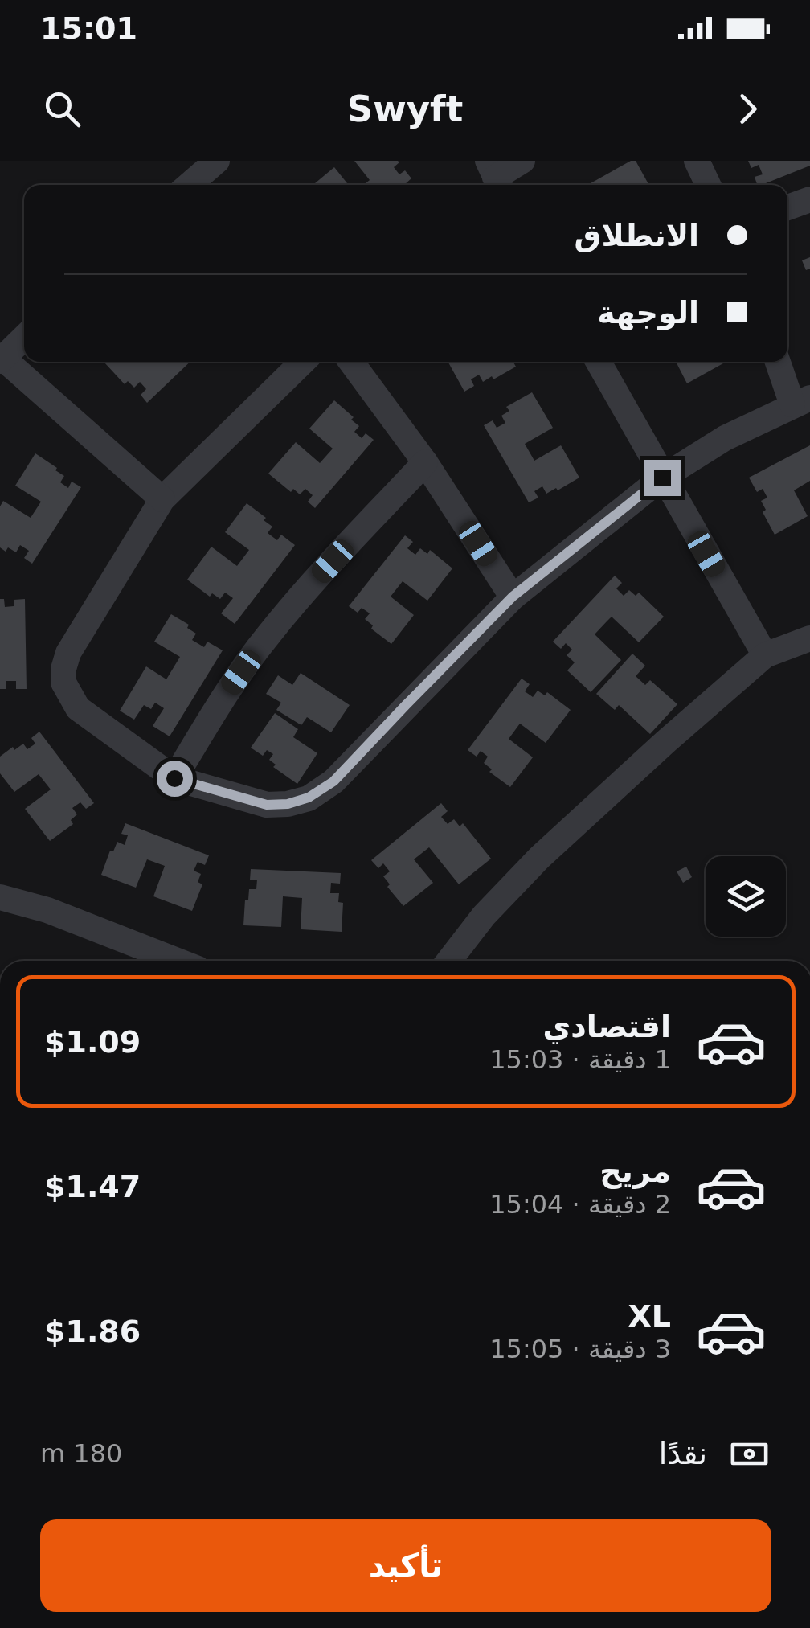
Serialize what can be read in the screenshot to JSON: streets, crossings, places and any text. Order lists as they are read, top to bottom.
{
  "page": {
    "status": "15:01",
    "header": "Swyft",
    "banner": ["الانطلاق", "الوجهة"],
    "list": [
      {
        "name": "اقتصادي",
        "note": "1 دقيقة · 15:03",
        "value": "$1.09"
      },
      {
        "name": "مريح",
        "note": "2 دقيقة · 15:04",
        "value": "$1.47"
      },
      {
        "name": "XL",
        "note": "3 دقيقة · 15:05",
        "value": "$1.86"
      }
    ],
    "pay": ["نقدًا", "180 m"],
    "buttons": "تأكيد"
  }
}
